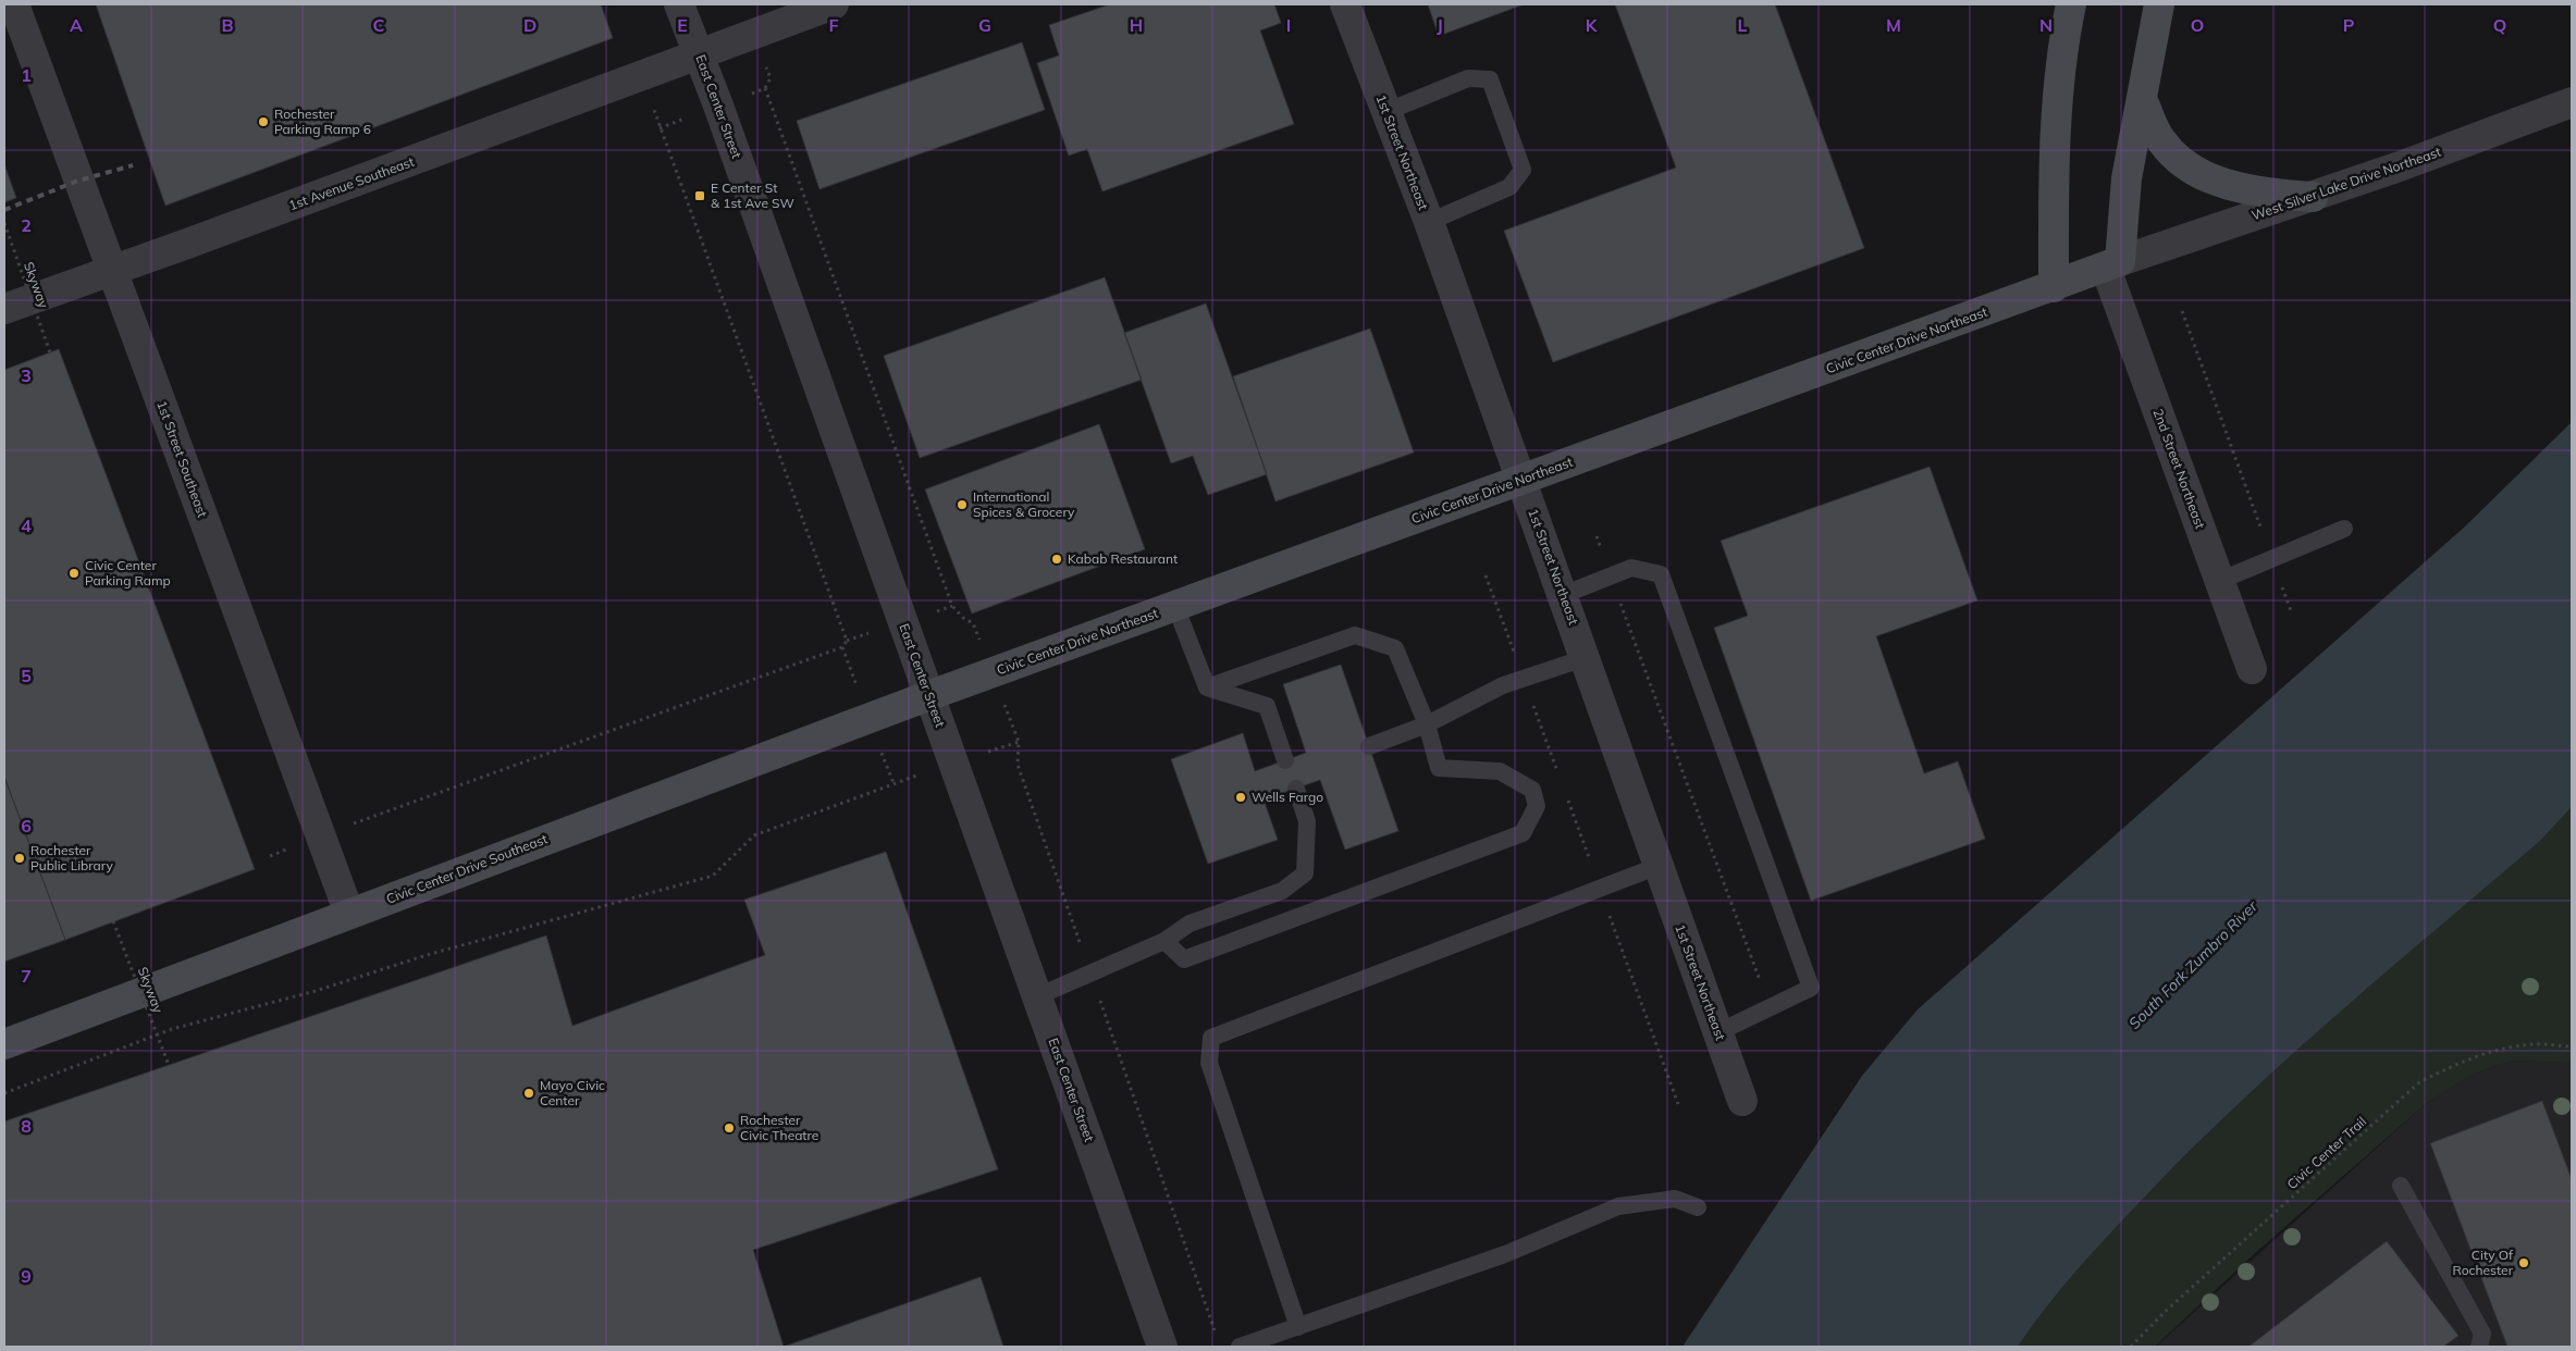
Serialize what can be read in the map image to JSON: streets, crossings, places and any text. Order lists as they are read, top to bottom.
{
  "streets": {
    "main road": ["Civic Center Drive Northeast", "Civic Center Drive Southeast"],
    "street": [
      "East Center Street",
      "1st Street Northeast",
      "1st Avenue Southeast",
      "West Silver Lake Drive Northeast",
      "1st Street Southeast",
      "2nd Street Northeast"
    ],
    "path": ["Skyway", "Civic Center Trail"]
  },
  "crossings": [
    ["East Center Street", "1st Avenue Southeast"],
    ["East Center Street", "Civic Center Drive Northeast"],
    ["East Center Street", "Civic Center Drive Southeast"],
    ["1st Street Northeast", "Civic Center Drive Northeast"],
    ["1st Avenue Southeast", "1st Street Southeast"],
    ["West Silver Lake Drive Northeast", "Civic Center Drive Northeast"],
    ["West Silver Lake Drive Northeast", "2nd Street Northeast"],
    ["Civic Center Drive Northeast", "2nd Street Northeast"],
    ["Civic Center Drive Northeast", "Civic Center Drive Southeast"],
    ["1st Street Southeast", "Civic Center Drive Southeast"]
  ],
  "water": ["South Fork Zumbro River"],
  "places": {
    "other": [
      "Rochester Parking Ramp 6",
      "International Spices & Grocery",
      "Kabab Restaurant",
      "Civic Center Parking Ramp",
      "Wells Fargo",
      "Rochester Public Library",
      "Mayo Civic Center",
      "Rochester Civic Theatre",
      "City Of Rochester"
    ],
    "transit": ["E Center St & 1st Ave SW"]
  },
  "grid": {
    "columns": [
      "A",
      "B",
      "C",
      "D",
      "E",
      "F",
      "G",
      "H",
      "I",
      "J",
      "K",
      "L",
      "M",
      "N",
      "O",
      "P",
      "Q"
    ],
    "rows": [
      "1",
      "2",
      "3",
      "4",
      "5",
      "6",
      "7",
      "8",
      "9"
    ]
  }
}
